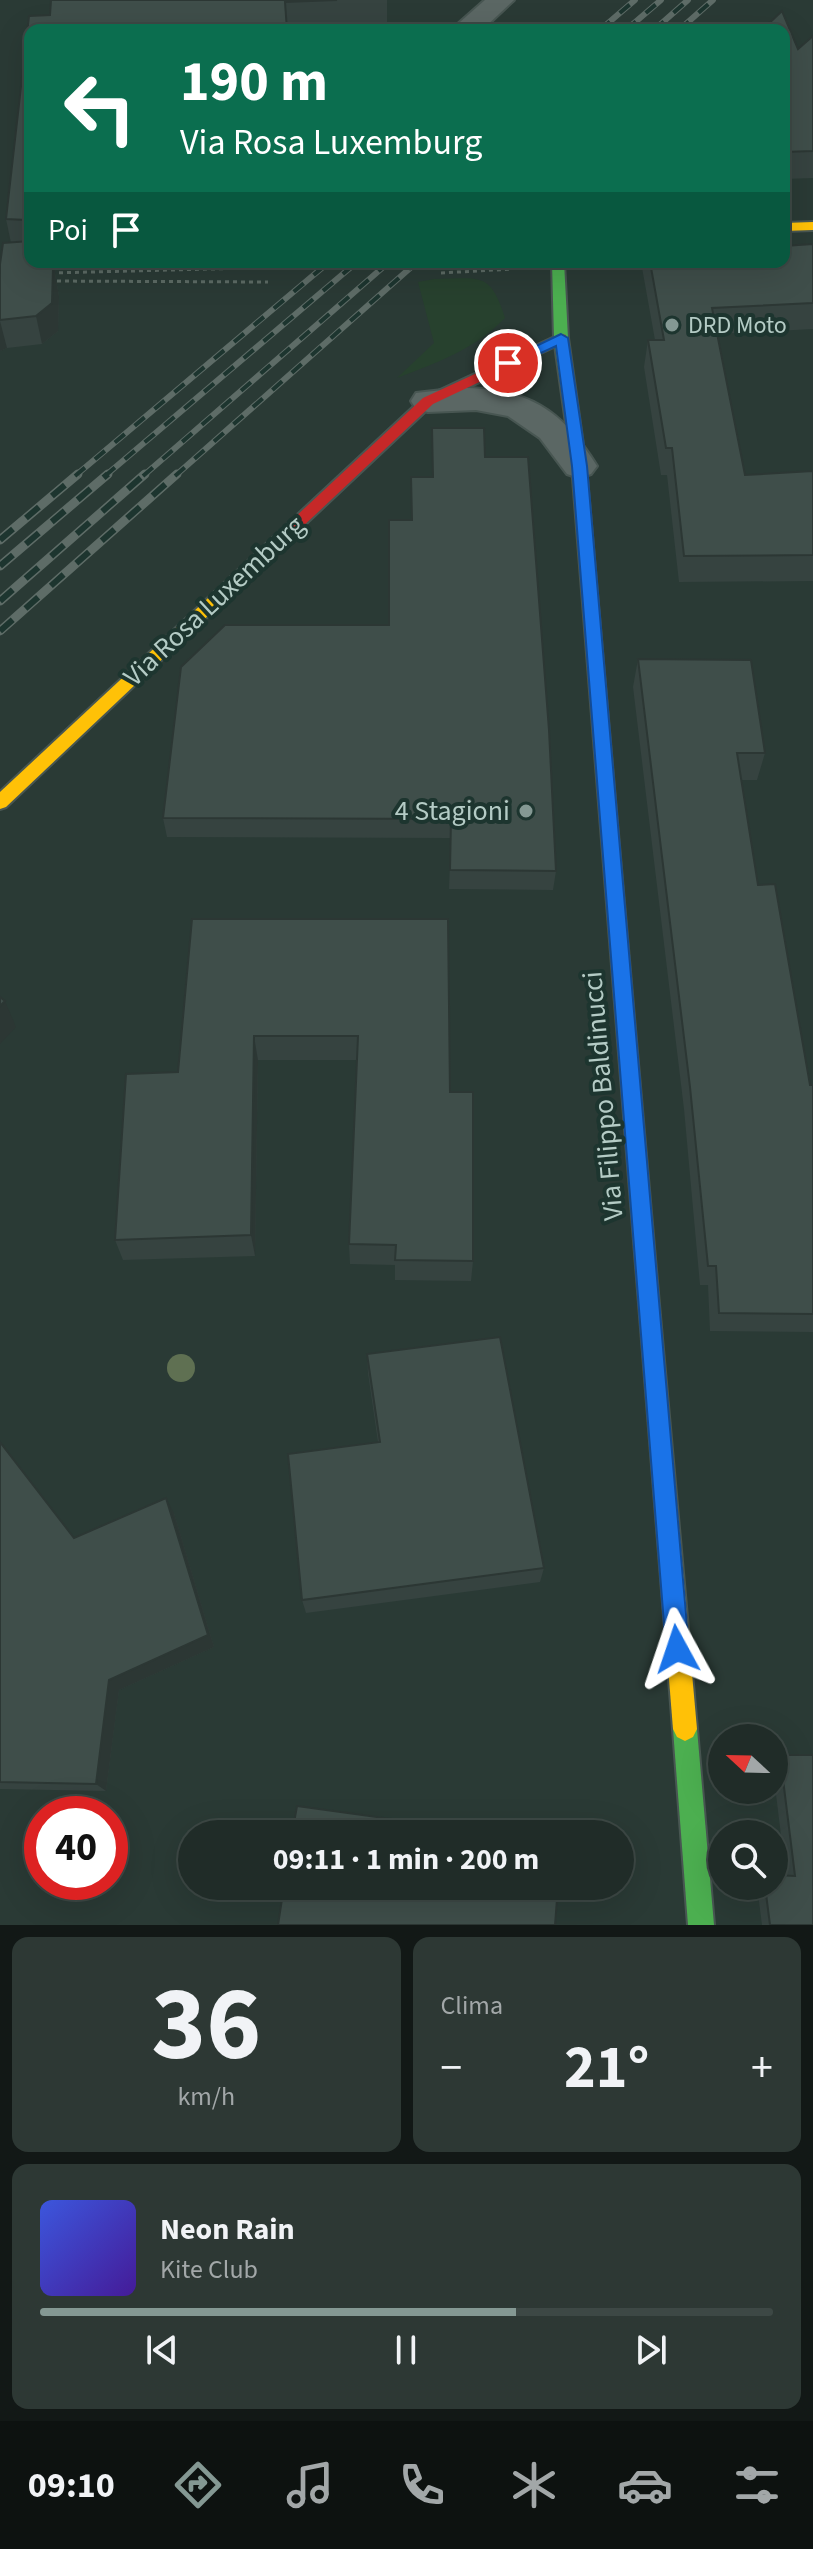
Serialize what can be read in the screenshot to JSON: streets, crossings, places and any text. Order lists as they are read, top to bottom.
{
  "streets": {
    "street": ["Via Rosa Luxemburg", "Via Filippo Baldinucci"]
  },
  "crossings": [
    ["Via Rosa Luxemburg", "Via Filippo Baldinucci"]
  ],
  "places": ["DRD Moto", "4 Stagioni"],
  "north": "left",
  "page": {
    "turn": ["190 m", "Via Rosa Luxemburg"],
    "then": "Poi",
    "limit": "40",
    "trip": "09:11 · 1 min · 200 m",
    "tile": [
      ["36", "km/h"],
      "Clima"
    ],
    "heat": ["−", "21°", "+"],
    "song": ["Neon Rain", "Kite Club"],
    "tabs": "09:10"
  }
}
